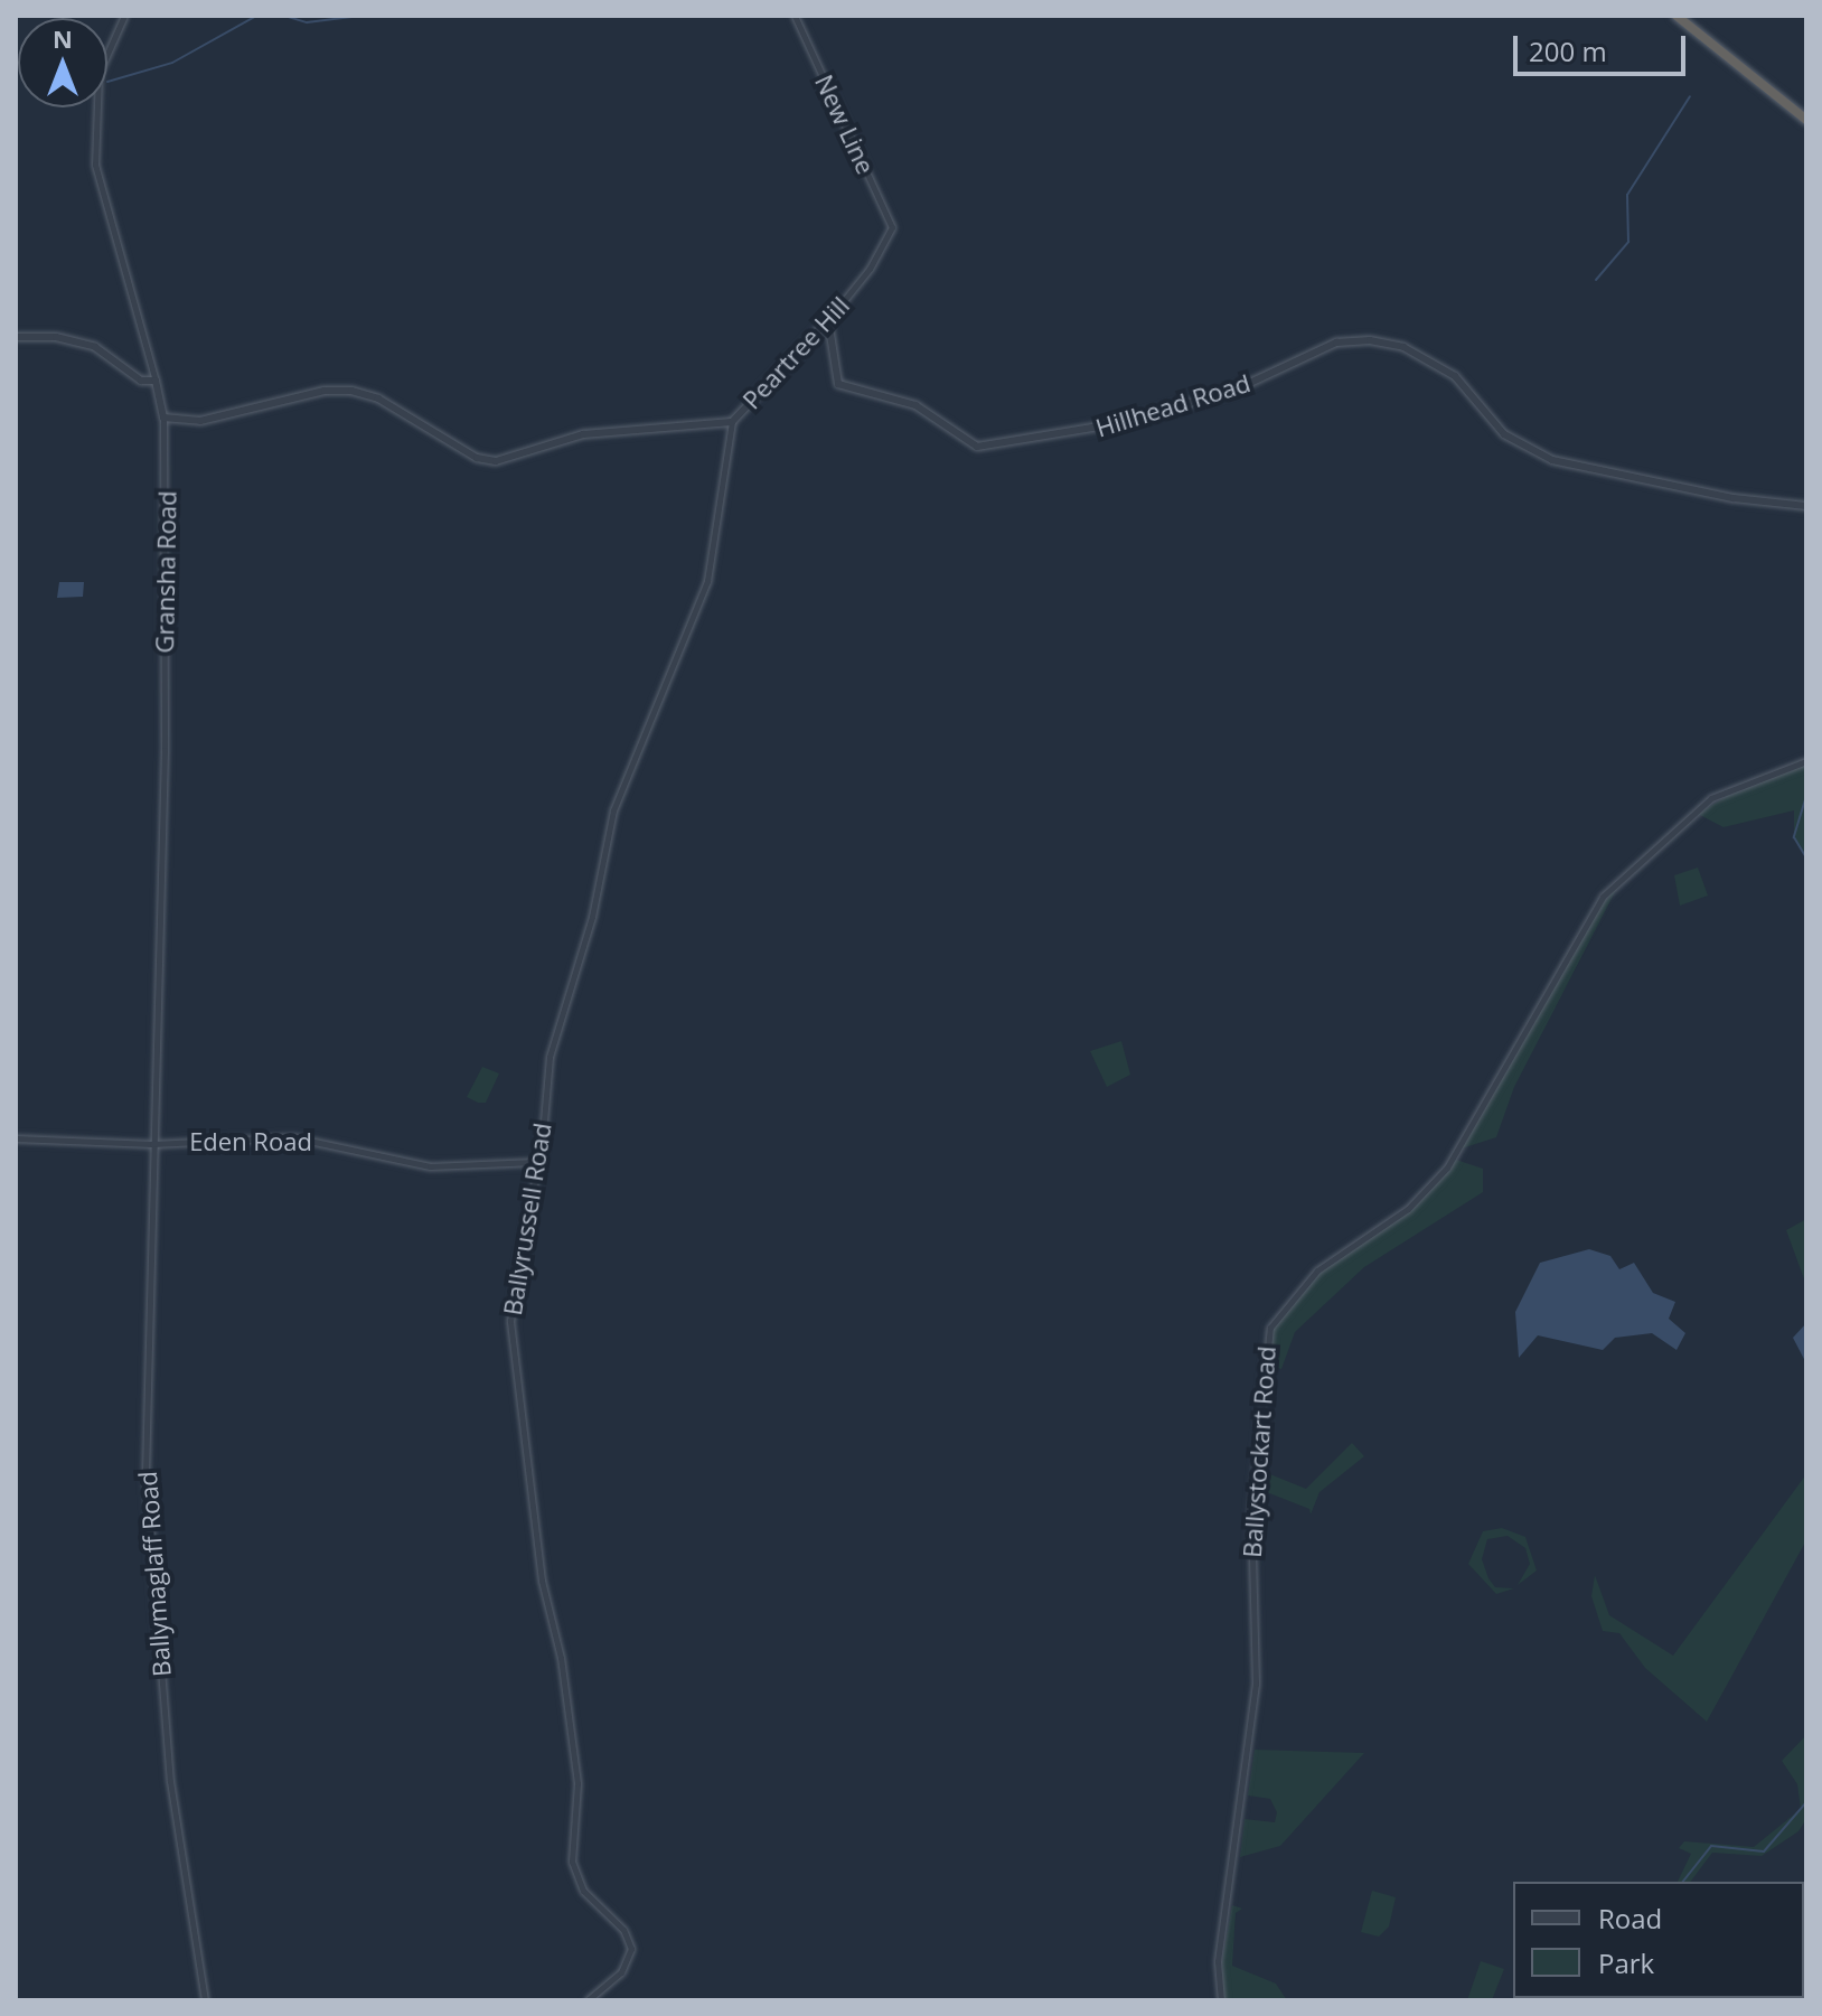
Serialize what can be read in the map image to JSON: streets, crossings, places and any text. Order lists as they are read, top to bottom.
{
  "streets": {
    "street": [
      "New Line",
      "Peartree Hill",
      "Hillhead Road",
      "Gransha Road",
      "Eden Road",
      "Ballyrussell Road",
      "Ballystockart Road",
      "Ballymaglaff Road"
    ]
  },
  "crossings": [
    ["New Line", "Peartree Hill"],
    ["Peartree Hill", "Hillhead Road"],
    ["Peartree Hill", "Gransha Road"],
    ["Peartree Hill", "Ballyrussell Road"],
    ["Gransha Road", "Eden Road"],
    ["Gransha Road", "Ballymaglaff Road"],
    ["Eden Road", "Ballyrussell Road"],
    ["Eden Road", "Ballymaglaff Road"]
  ],
  "legend": ["Road", "Park"],
  "scale_bar": "200 m",
  "north": "top"
}
